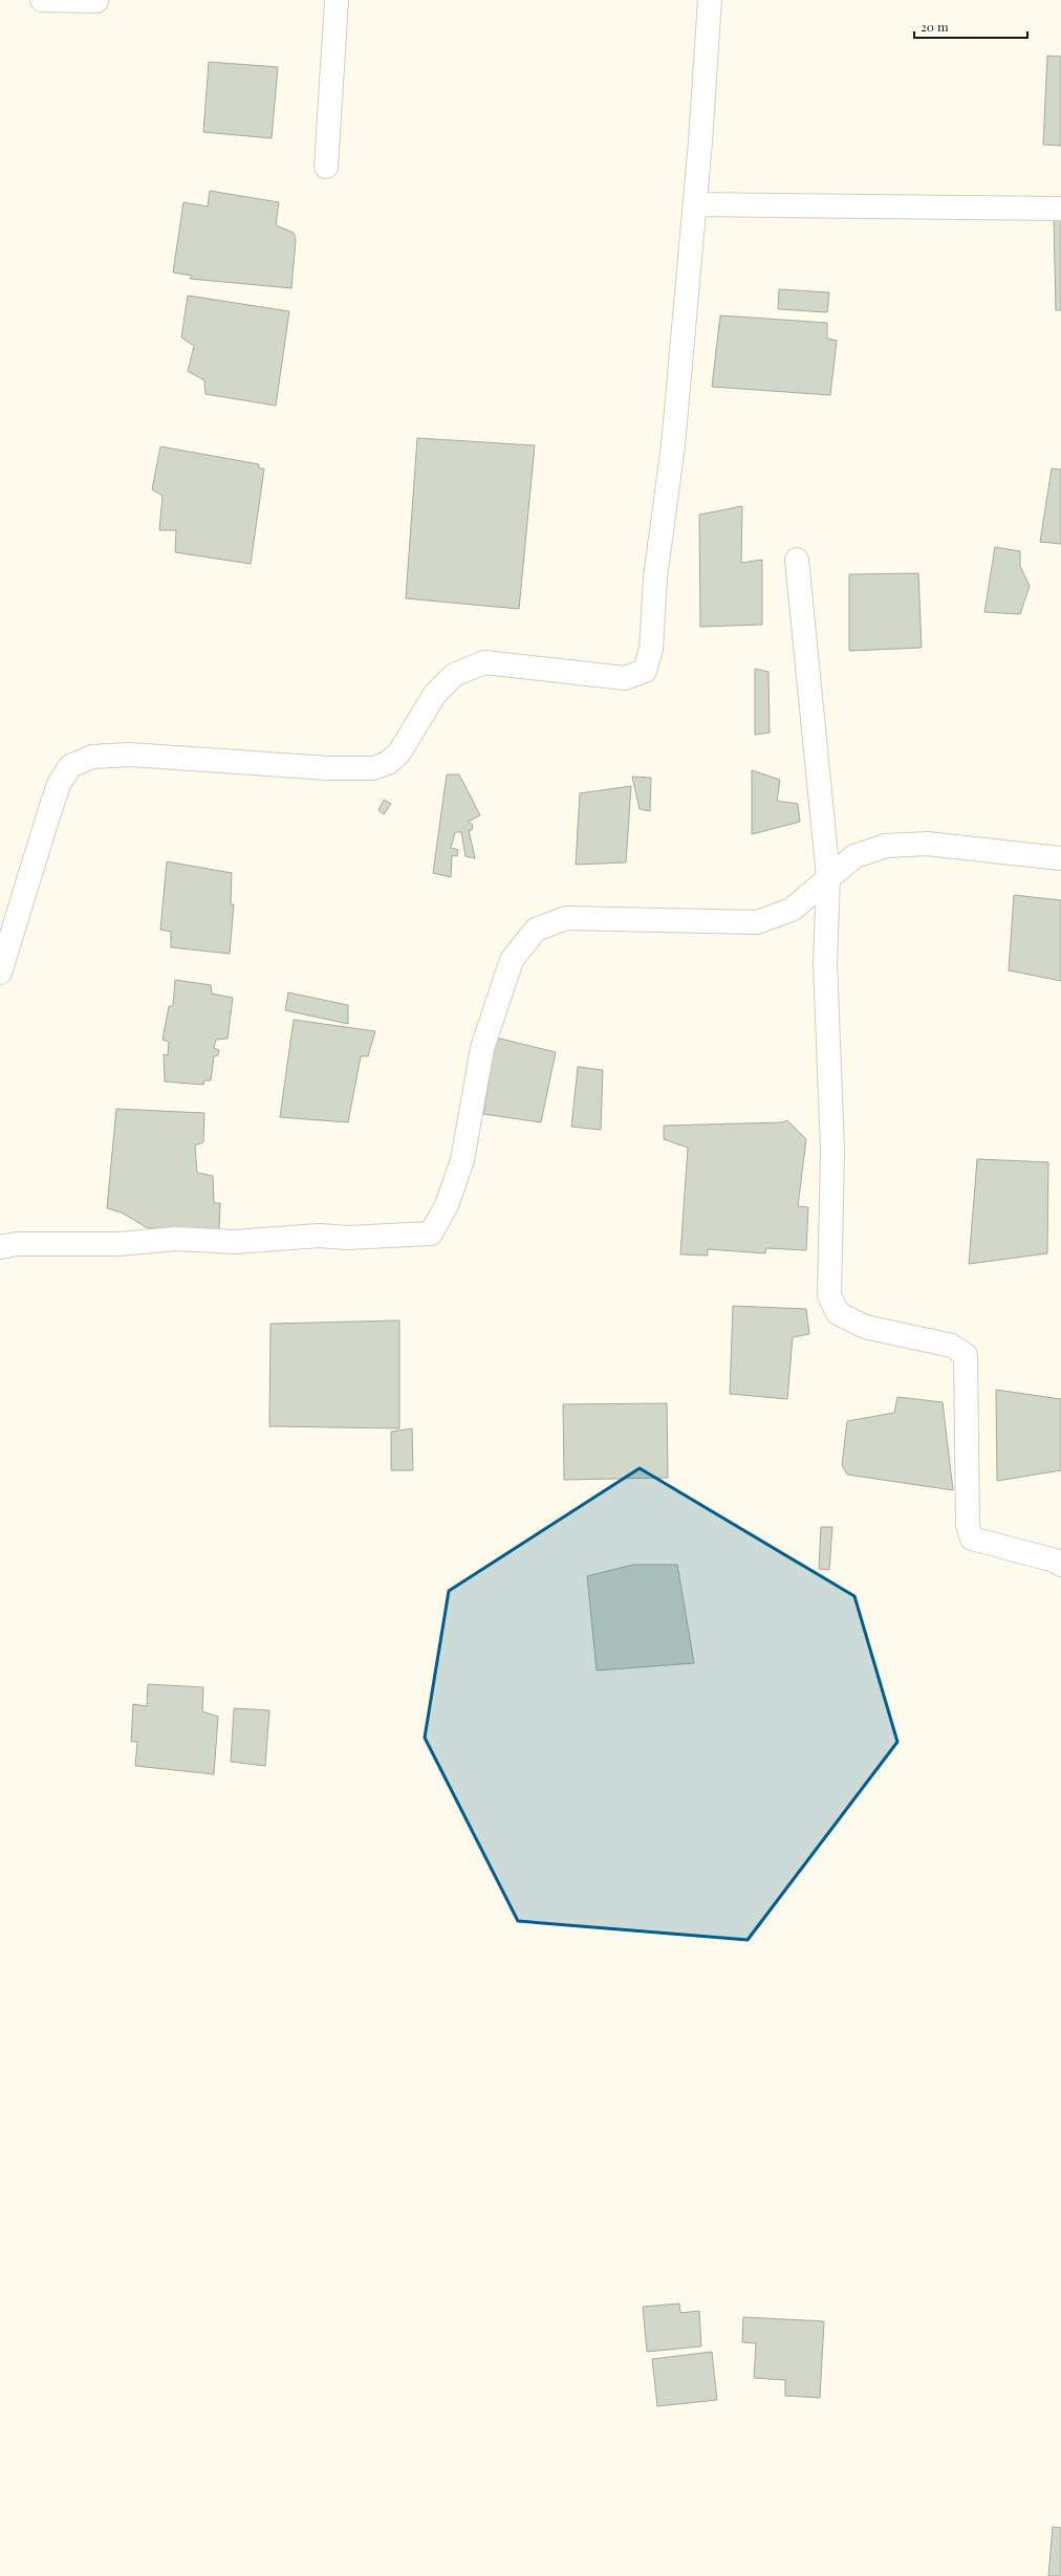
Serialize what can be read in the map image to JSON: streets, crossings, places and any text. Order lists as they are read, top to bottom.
{
  "scale_bar": "20 m"
}
